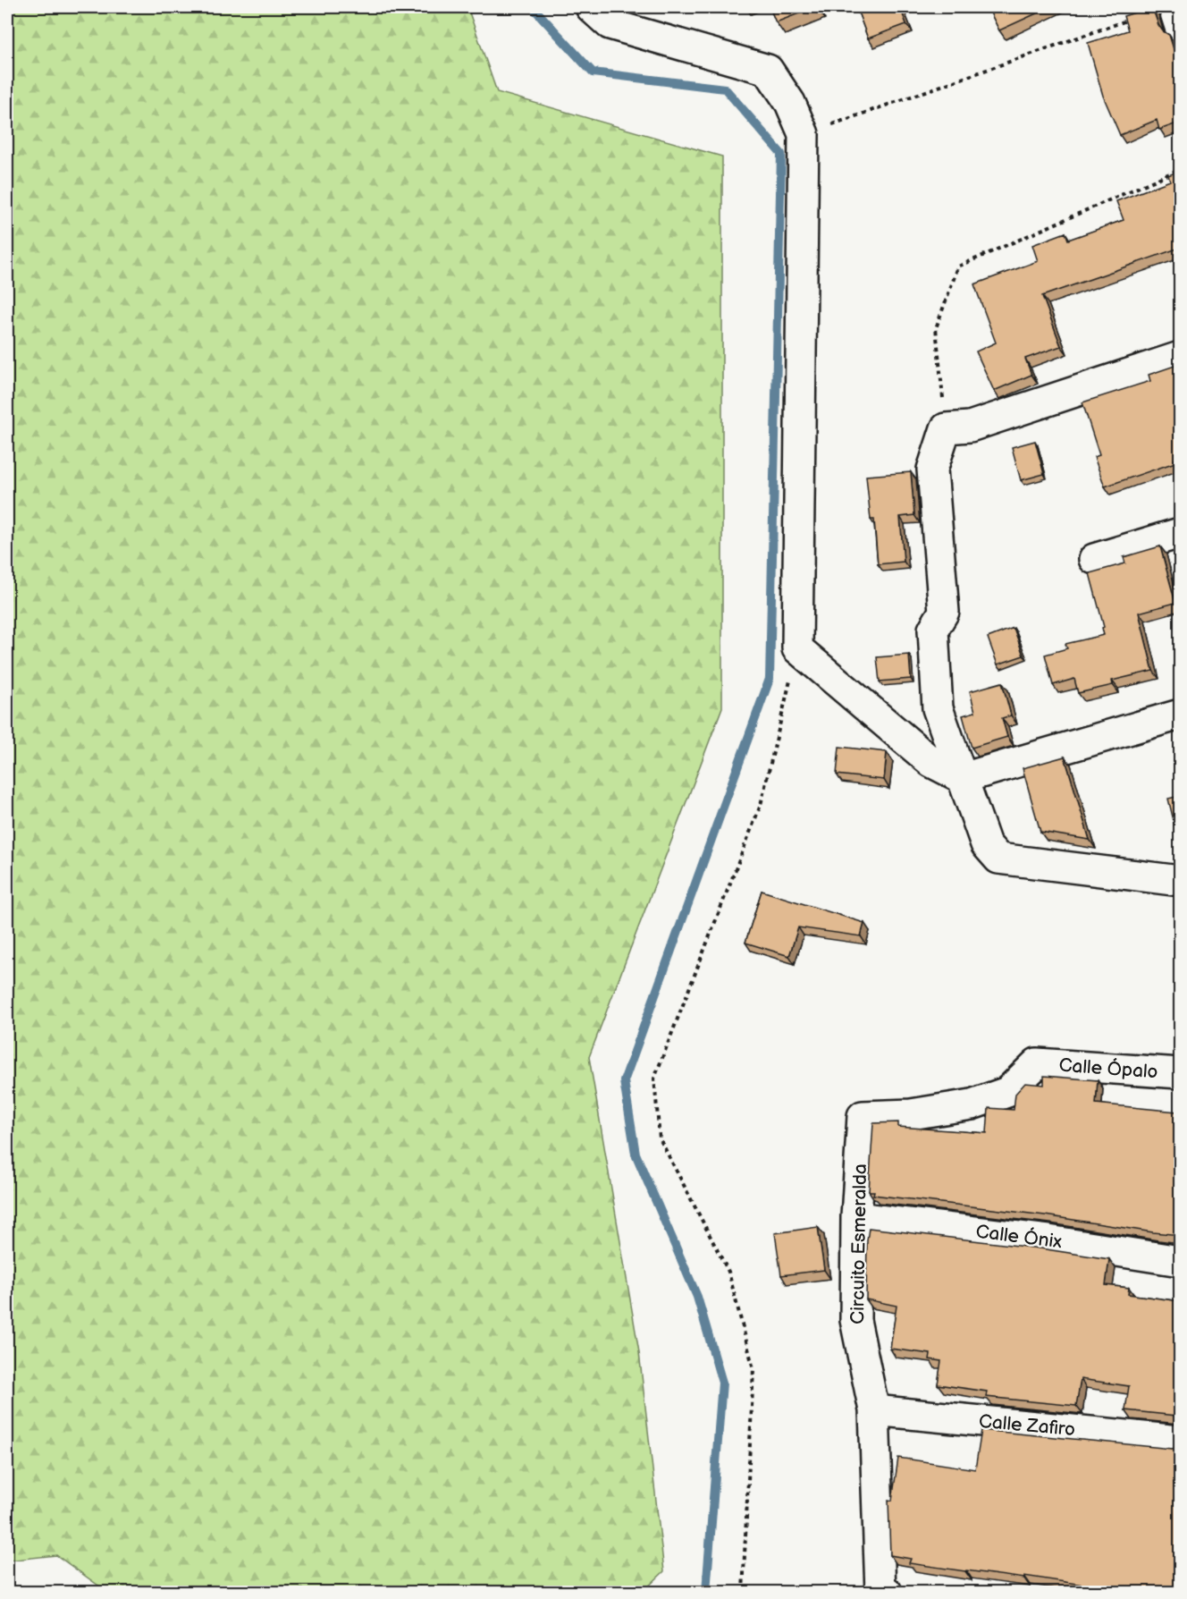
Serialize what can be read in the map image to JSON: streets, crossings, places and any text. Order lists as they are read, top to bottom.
{
  "streets": {
    "street": [
      "Calle Ópalo",
      "Calle Ónix",
      "Circuito Esmeralda",
      "Calle Zafiro"
    ]
  },
  "crossings": [
    ["Calle Ópalo", "Circuito Esmeralda"],
    ["Calle Ónix", "Circuito Esmeralda"],
    ["Circuito Esmeralda", "Calle Zafiro"]
  ]
}
